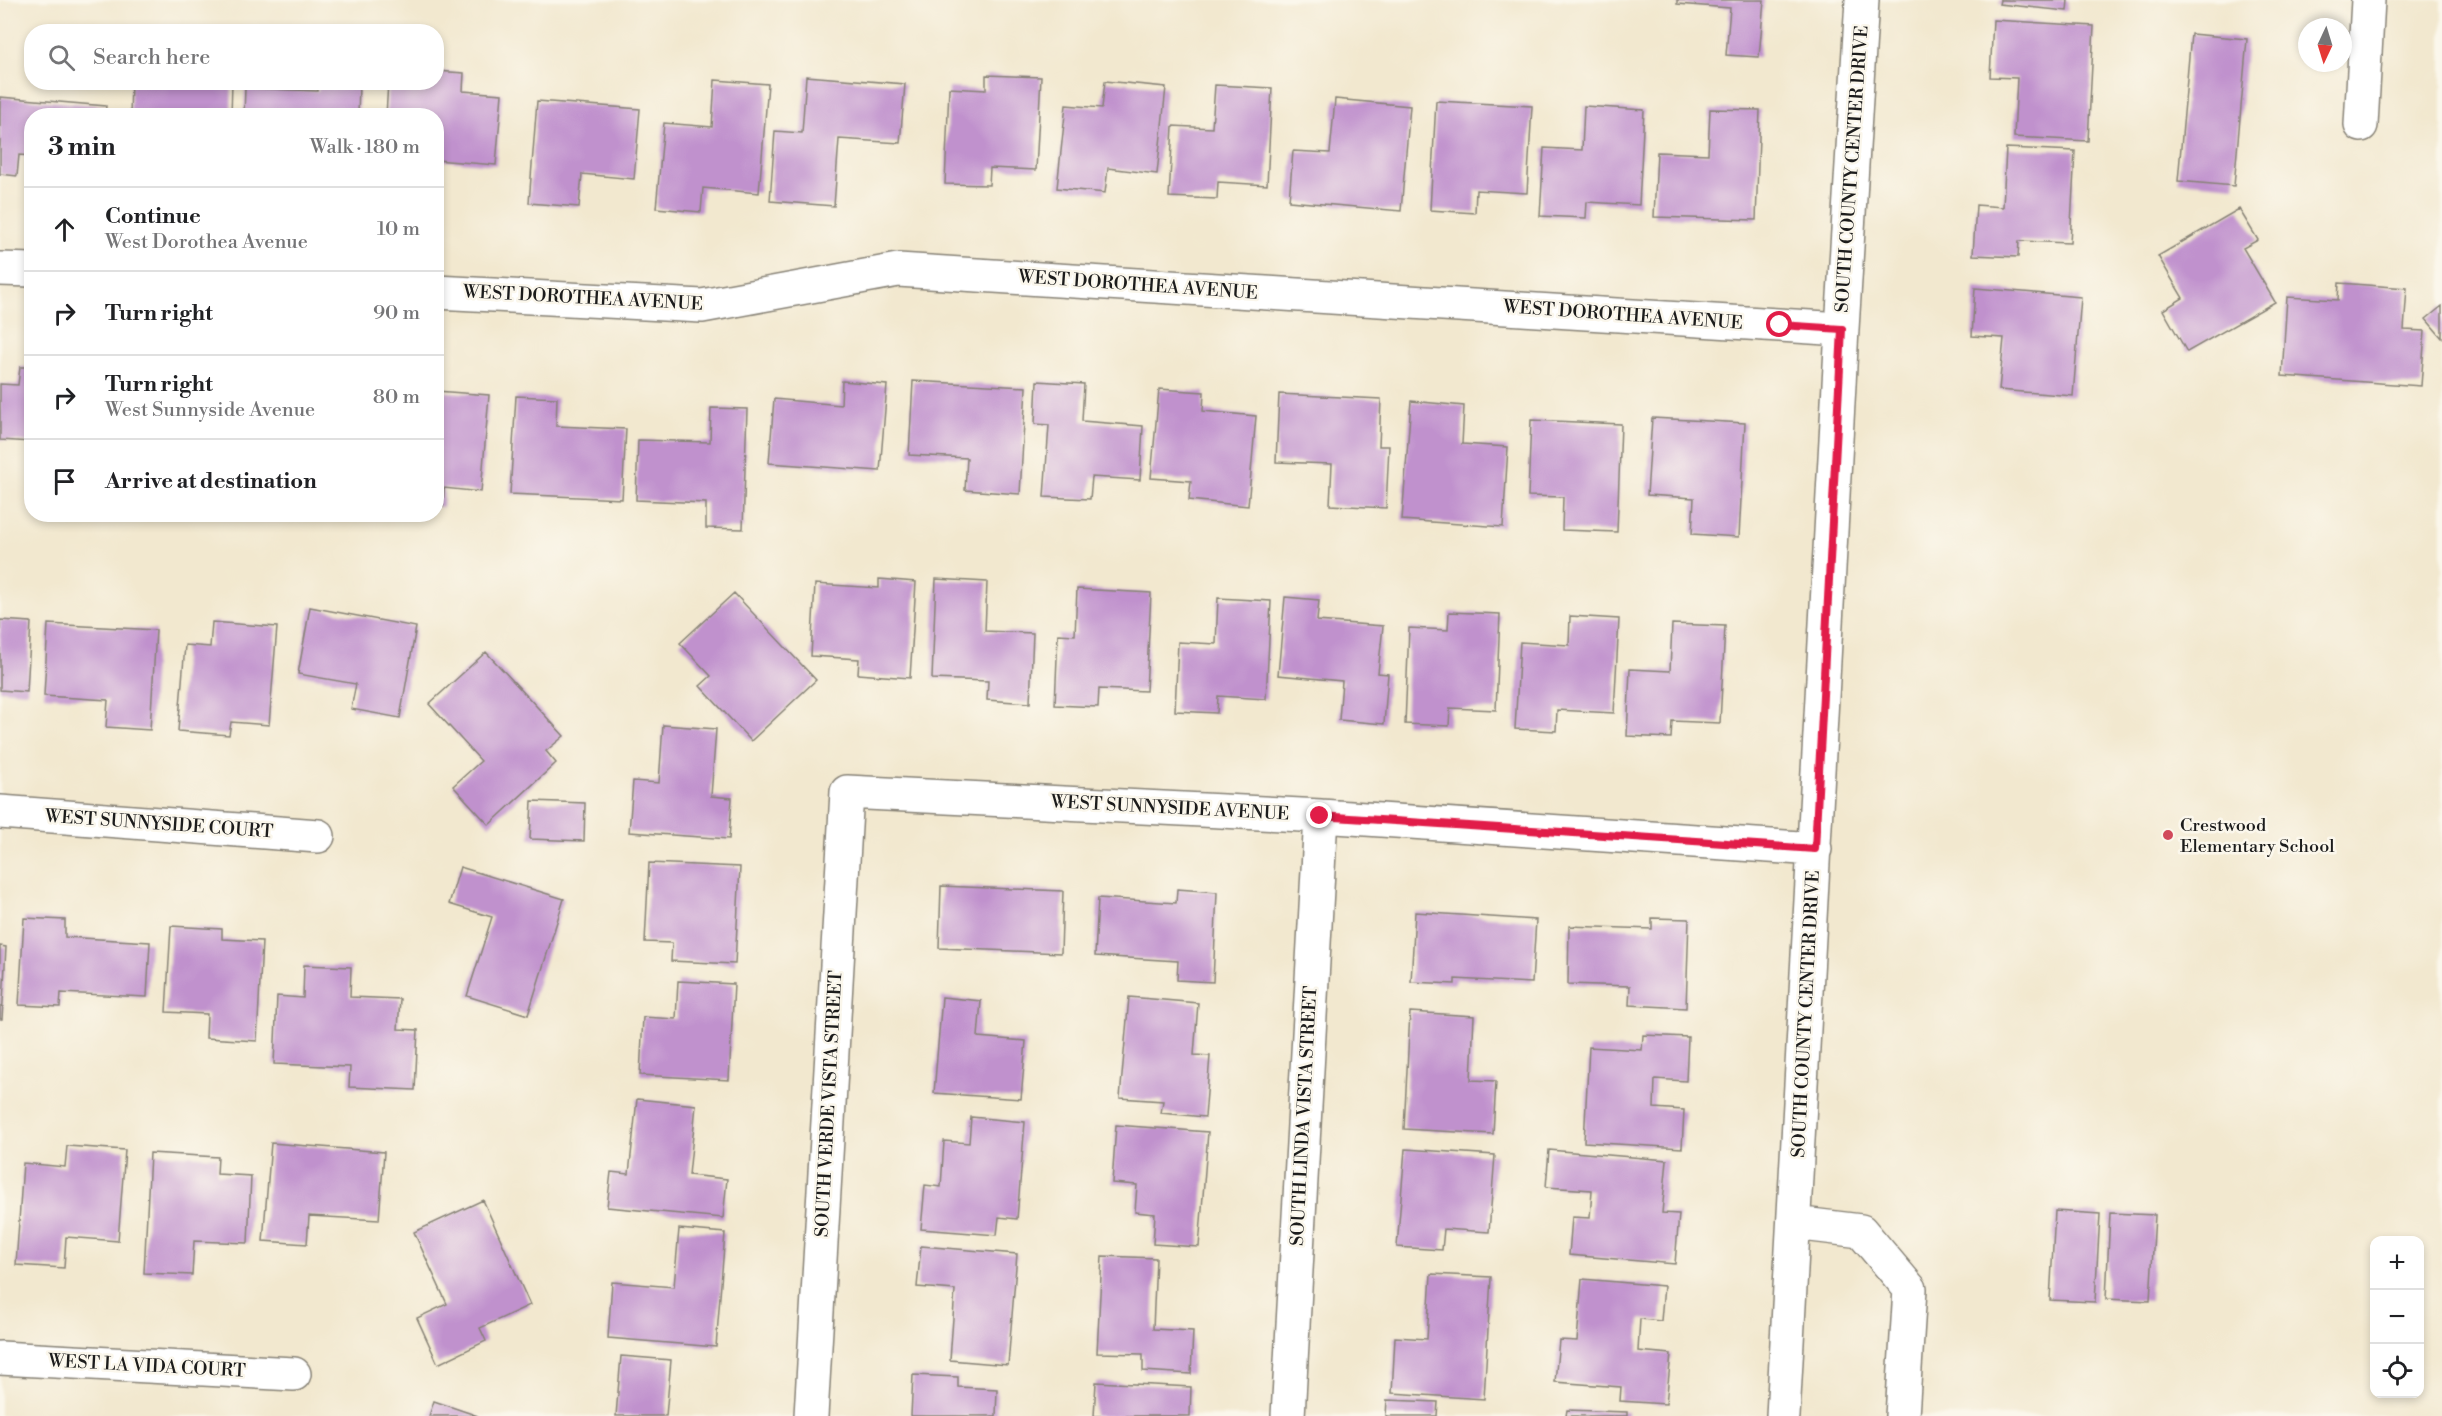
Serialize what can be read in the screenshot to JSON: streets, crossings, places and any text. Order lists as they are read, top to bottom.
{
  "streets": {
    "street": [
      "SOUTH COUNTY CENTER DRIVE",
      "WEST DOROTHEA AVENUE",
      "WEST SUNNYSIDE AVENUE",
      "WEST SUNNYSIDE COURT",
      "SOUTH VERDE VISTA STREET",
      "SOUTH LINDA VISTA STREET",
      "WEST LA VIDA COURT"
    ]
  },
  "crossings": [
    ["SOUTH COUNTY CENTER DRIVE", "WEST DOROTHEA AVENUE"],
    ["SOUTH COUNTY CENTER DRIVE", "WEST SUNNYSIDE AVENUE"],
    ["WEST SUNNYSIDE AVENUE", "SOUTH VERDE VISTA STREET"],
    ["WEST SUNNYSIDE AVENUE", "SOUTH LINDA VISTA STREET"]
  ],
  "places": ["Crestwood Elementary School"],
  "north": "bottom",
  "page": {
    "search": "Search here",
    "heading": ["3 min", "Walk · 180 m"],
    "list": [
      ["Continue", "West Dorothea Avenue", "10 m"],
      ["Turn right", "90 m"],
      ["Turn right", "West Sunnyside Avenue", "80 m"],
      "Arrive at destination"
    ],
    "map_buttons": ["+", "−"]
  }
}
